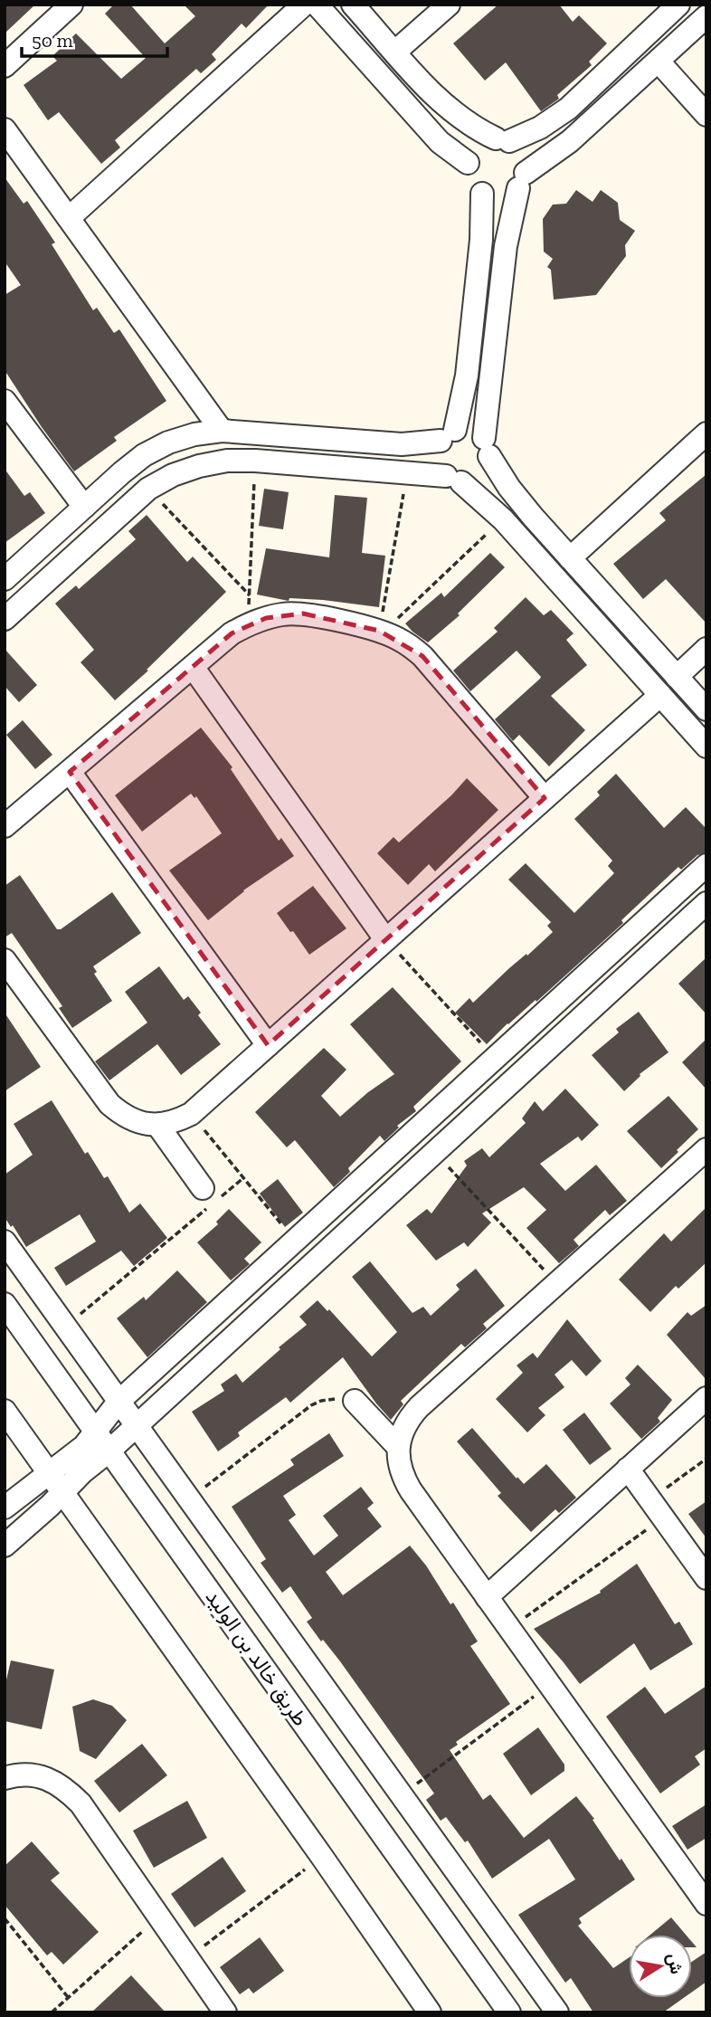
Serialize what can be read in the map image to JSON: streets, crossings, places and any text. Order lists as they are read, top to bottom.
{
  "streets": {
    "street": ["طريق خالد بن الوليد"]
  },
  "scale_bar": "50 m",
  "north": "right"
}
